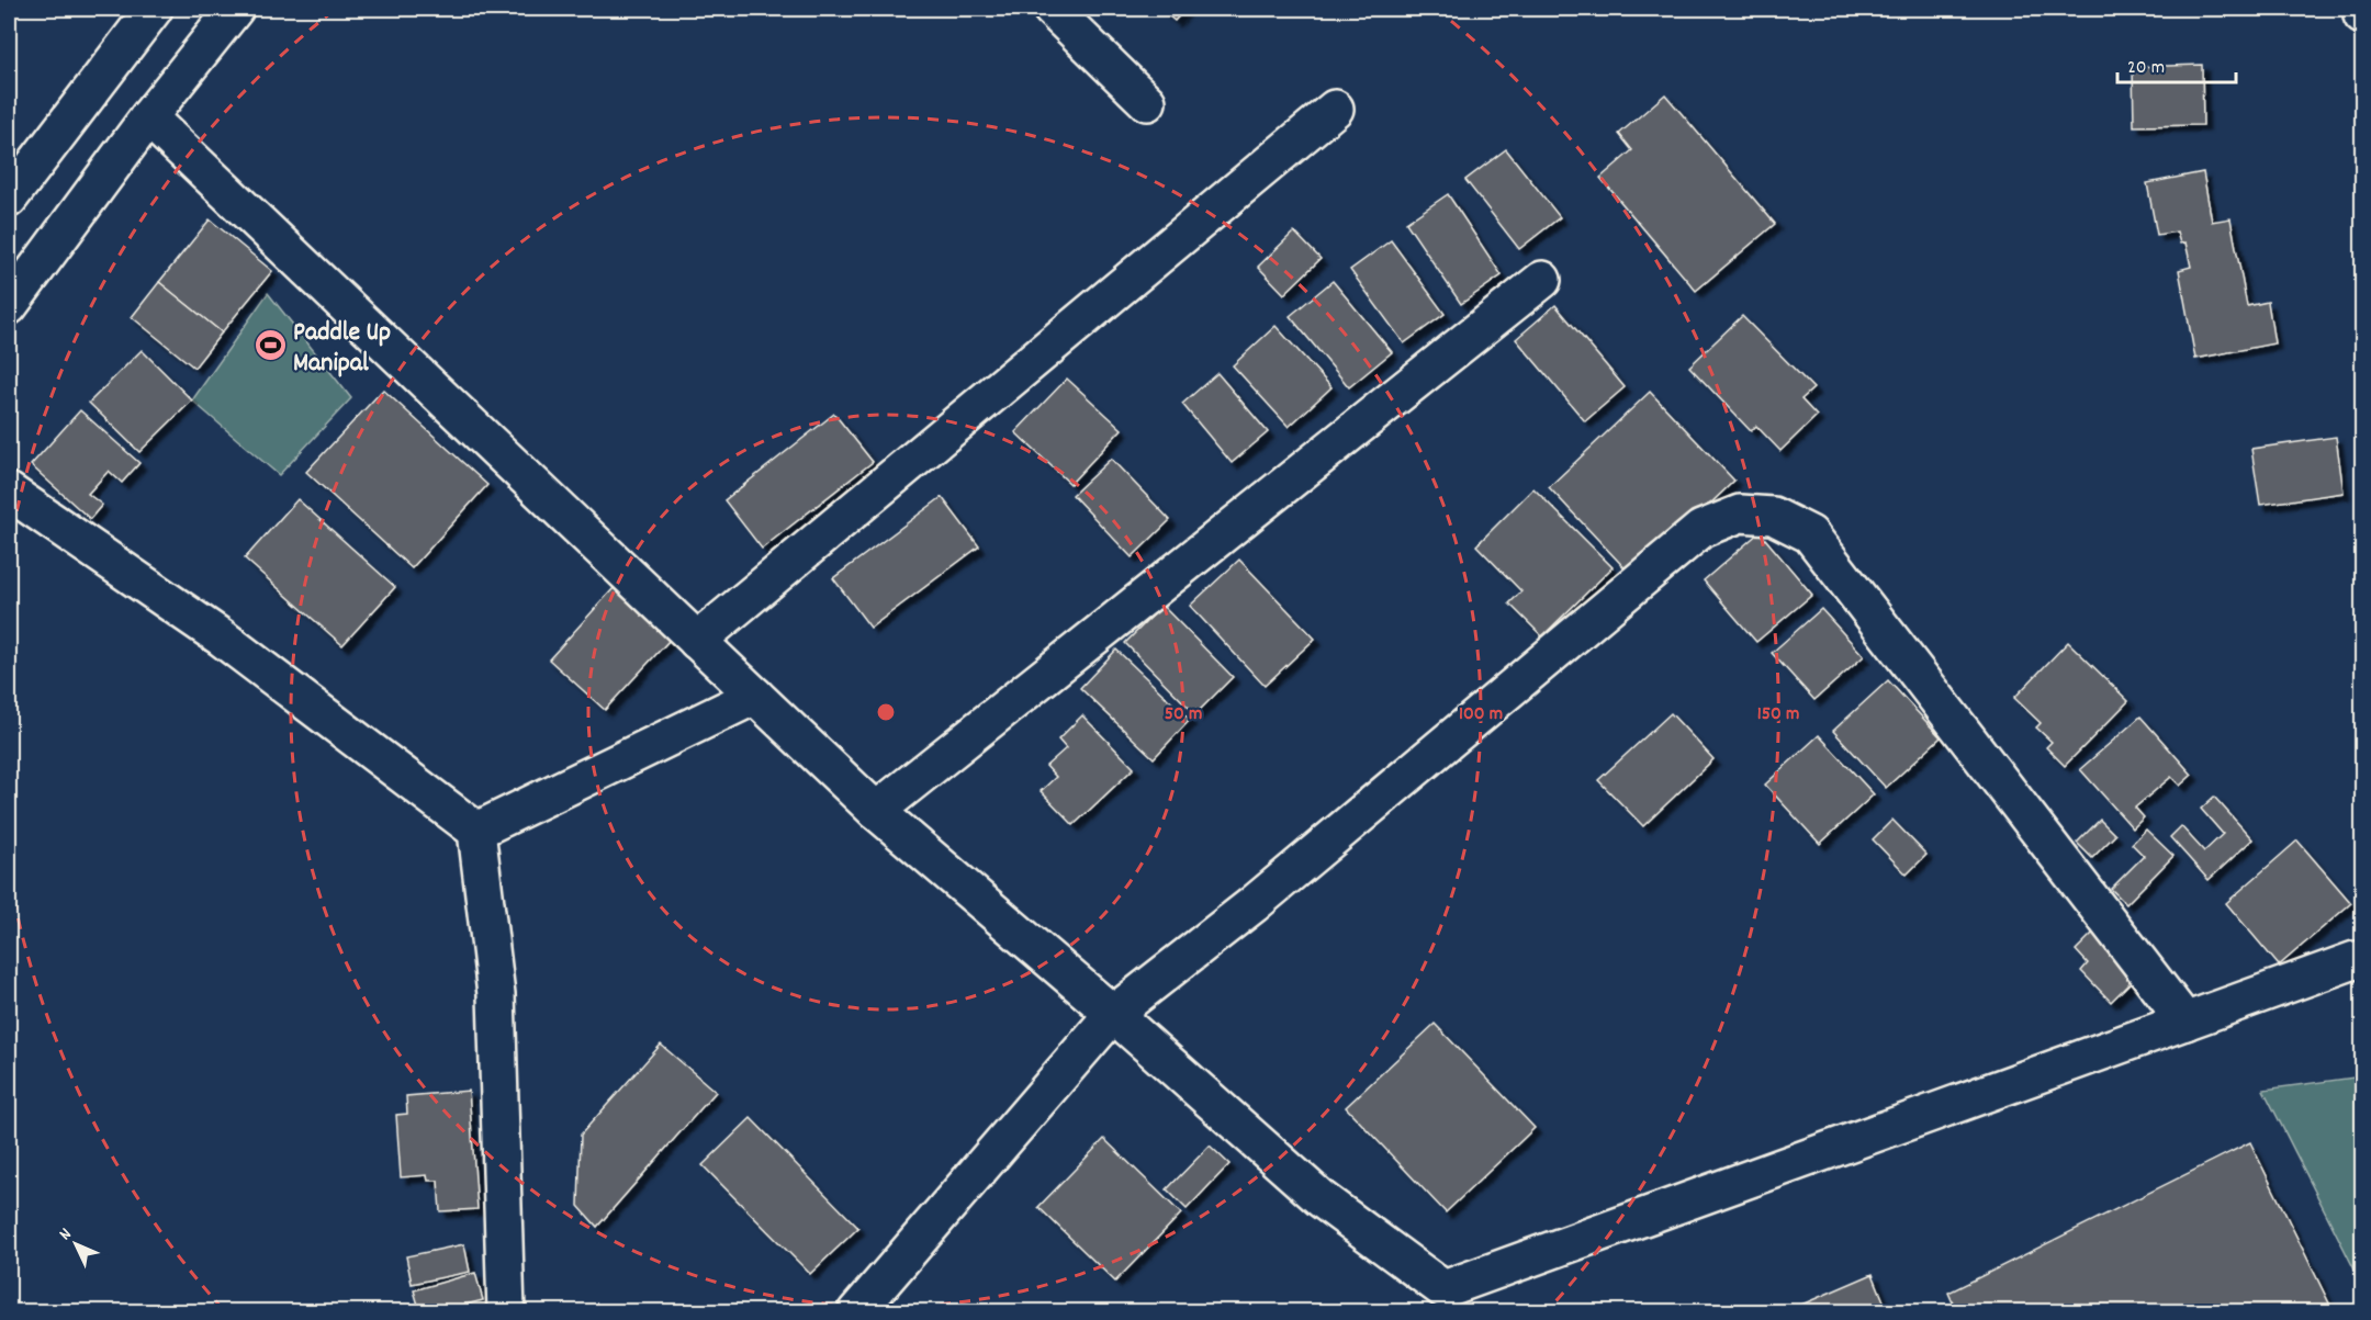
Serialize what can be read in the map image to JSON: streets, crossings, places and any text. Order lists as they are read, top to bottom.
{
  "places": {
    "sports": ["Paddle Up Manipal"]
  },
  "scale_bar": "20 m",
  "north": "top left",
  "rings": ["50 m", "100 m", "150 m"]
}
